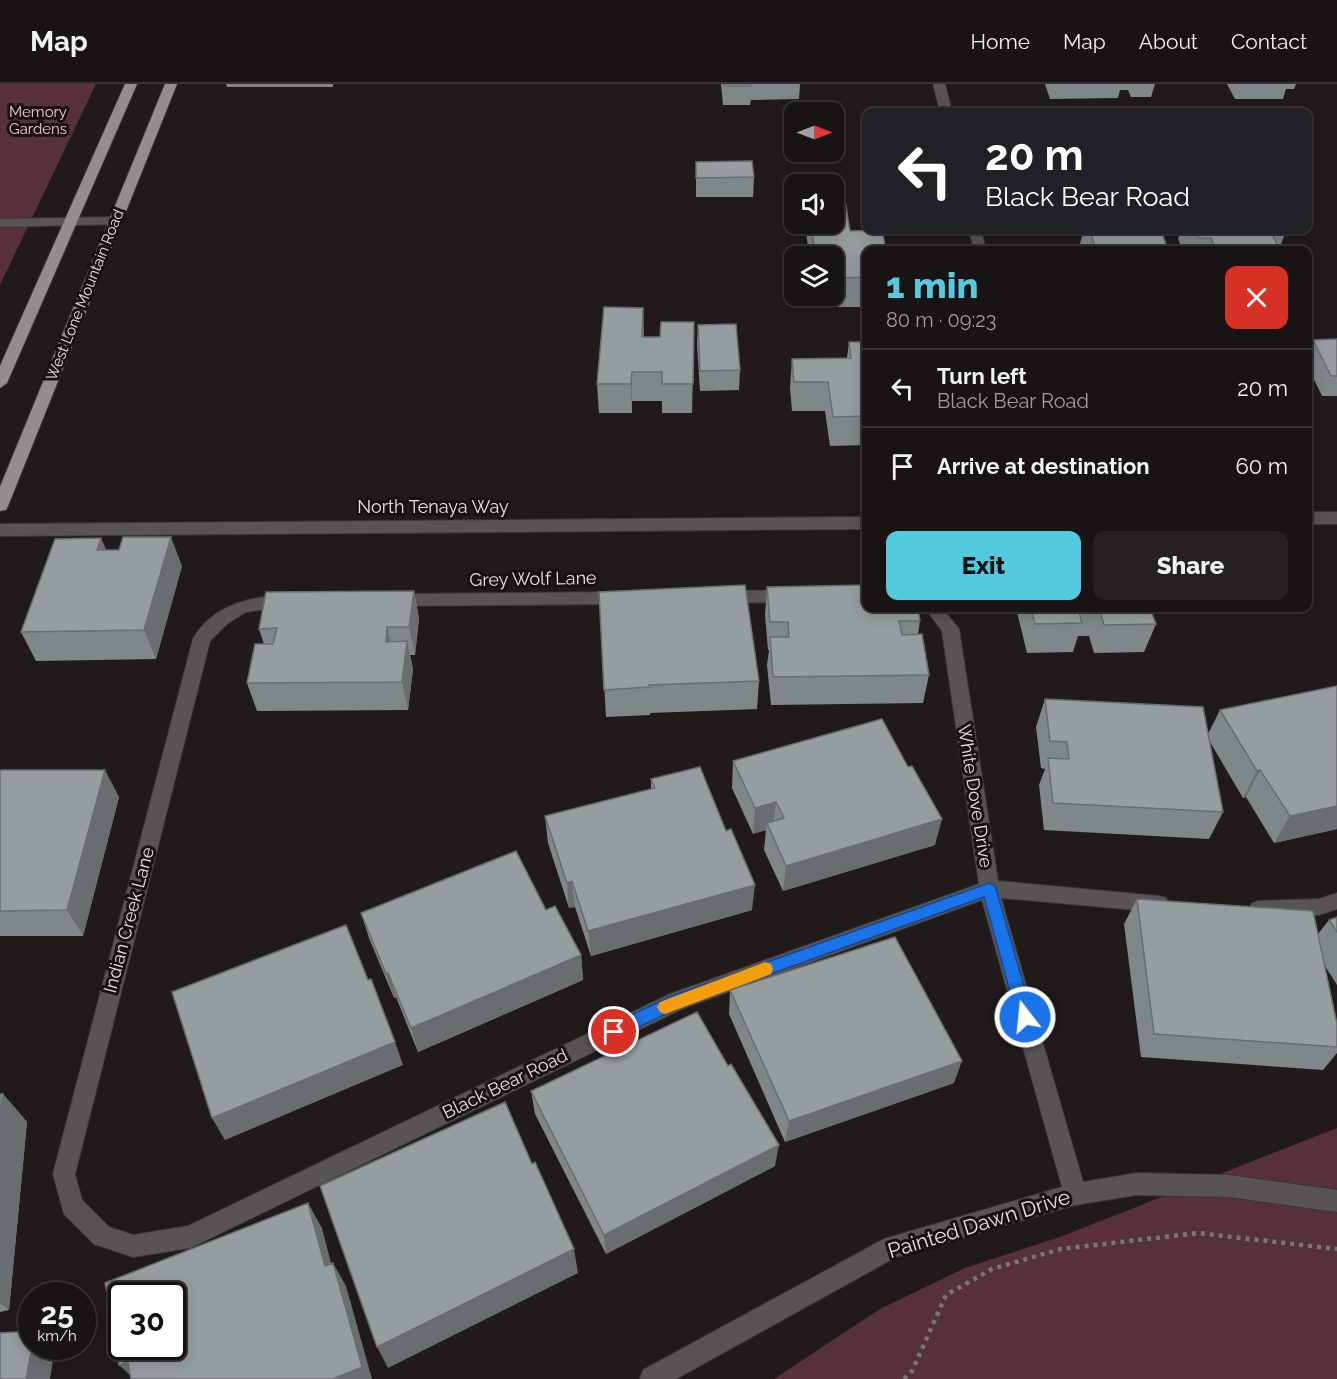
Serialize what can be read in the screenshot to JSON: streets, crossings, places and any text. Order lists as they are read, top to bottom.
{
  "streets": {
    "main road": ["West Lone Mountain Road"],
    "street": [
      "North Tenaya Way",
      "Grey Wolf Lane",
      "White Dove Drive",
      "Indian Creek Lane",
      "Black Bear Road",
      "Painted Dawn Drive"
    ]
  },
  "crossings": [
    ["White Dove Drive", "Black Bear Road"],
    ["White Dove Drive", "Painted Dawn Drive"],
    ["Indian Creek Lane", "Black Bear Road"]
  ],
  "parks": ["Memory Gardens"],
  "north": "right",
  "page": {
    "header": "Map",
    "nav": [
      "Home",
      "Map",
      "About",
      "Contact"
    ],
    "turn": ["20 m", "Black Bear Road"],
    "heading": ["1 min", "80 m · 09:23"],
    "list": [
      {
        "name": "Turn left",
        "note": "Black Bear Road",
        "value": "20 m"
      },
      {
        "name": "Arrive at destination",
        "value": "60 m"
      }
    ],
    "buttons": ["Exit", "Share"],
    "speed": "25 km/h",
    "limit": "30"
  }
}
